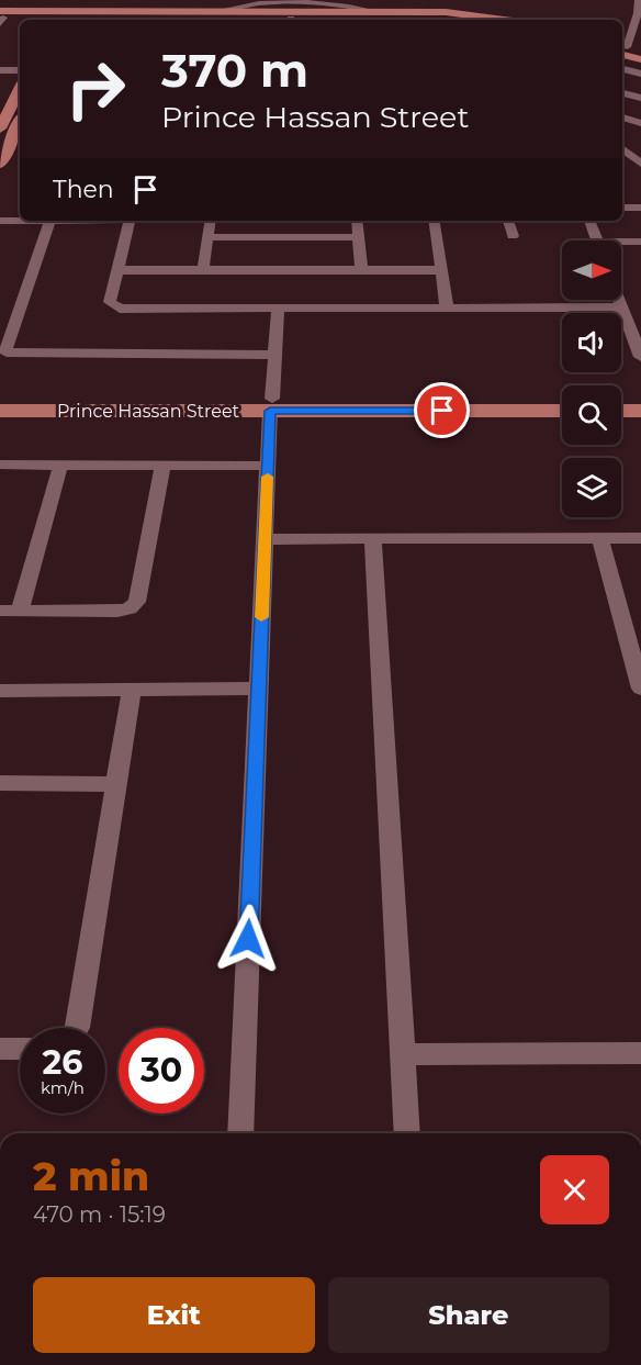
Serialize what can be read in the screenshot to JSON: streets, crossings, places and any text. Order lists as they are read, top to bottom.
{
  "streets": {
    "main road": ["Prince Hassan Street"]
  },
  "north": "right",
  "page": {
    "turn": ["370 m", "Prince Hassan Street"],
    "then": "Then",
    "speed": "26 km/h",
    "limit": "30",
    "heading": ["2 min", "470 m · 15:19"],
    "buttons": ["Exit", "Share"]
  }
}
